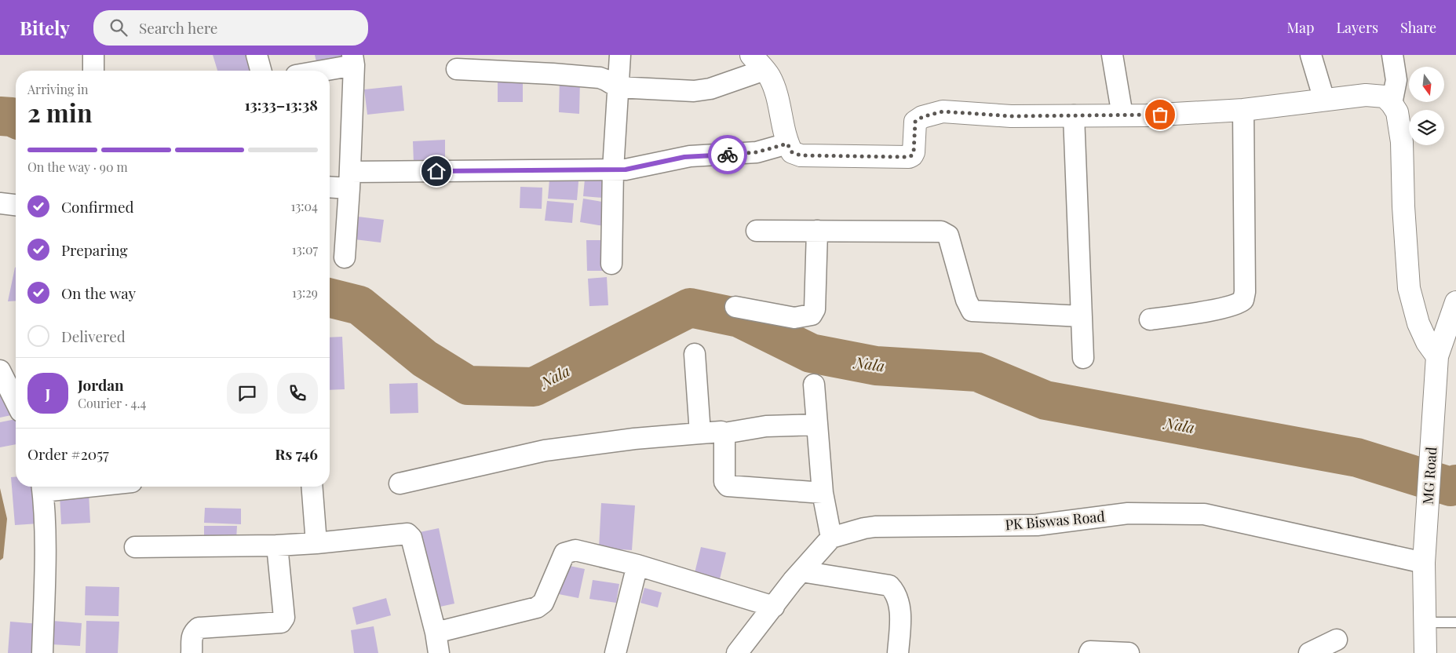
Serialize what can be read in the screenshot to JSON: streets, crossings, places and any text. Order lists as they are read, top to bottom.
{
  "streets": {
    "street": ["MG Road", "PK Biswas Road"]
  },
  "crossings": [
    ["MG Road", "PK Biswas Road"]
  ],
  "water": ["Nala"],
  "north": "bottom",
  "page": {
    "header": "Bitely",
    "search": "Search here",
    "nav": ["Map", "Layers", "Share"],
    "heading": ["2 min", "Arriving in", "13:33–13:38"],
    "panel": [
      "Jordan",
      "Courier · 4.4",
      "Order #2057",
      "Rs 746"
    ],
    "bar": "On the way · 90 m",
    "list": [
      ["Confirmed", "13:04"],
      ["Preparing", "13:07"],
      ["On the way", "13:29"],
      "Delivered"
    ],
    "round": "J"
  }
}
